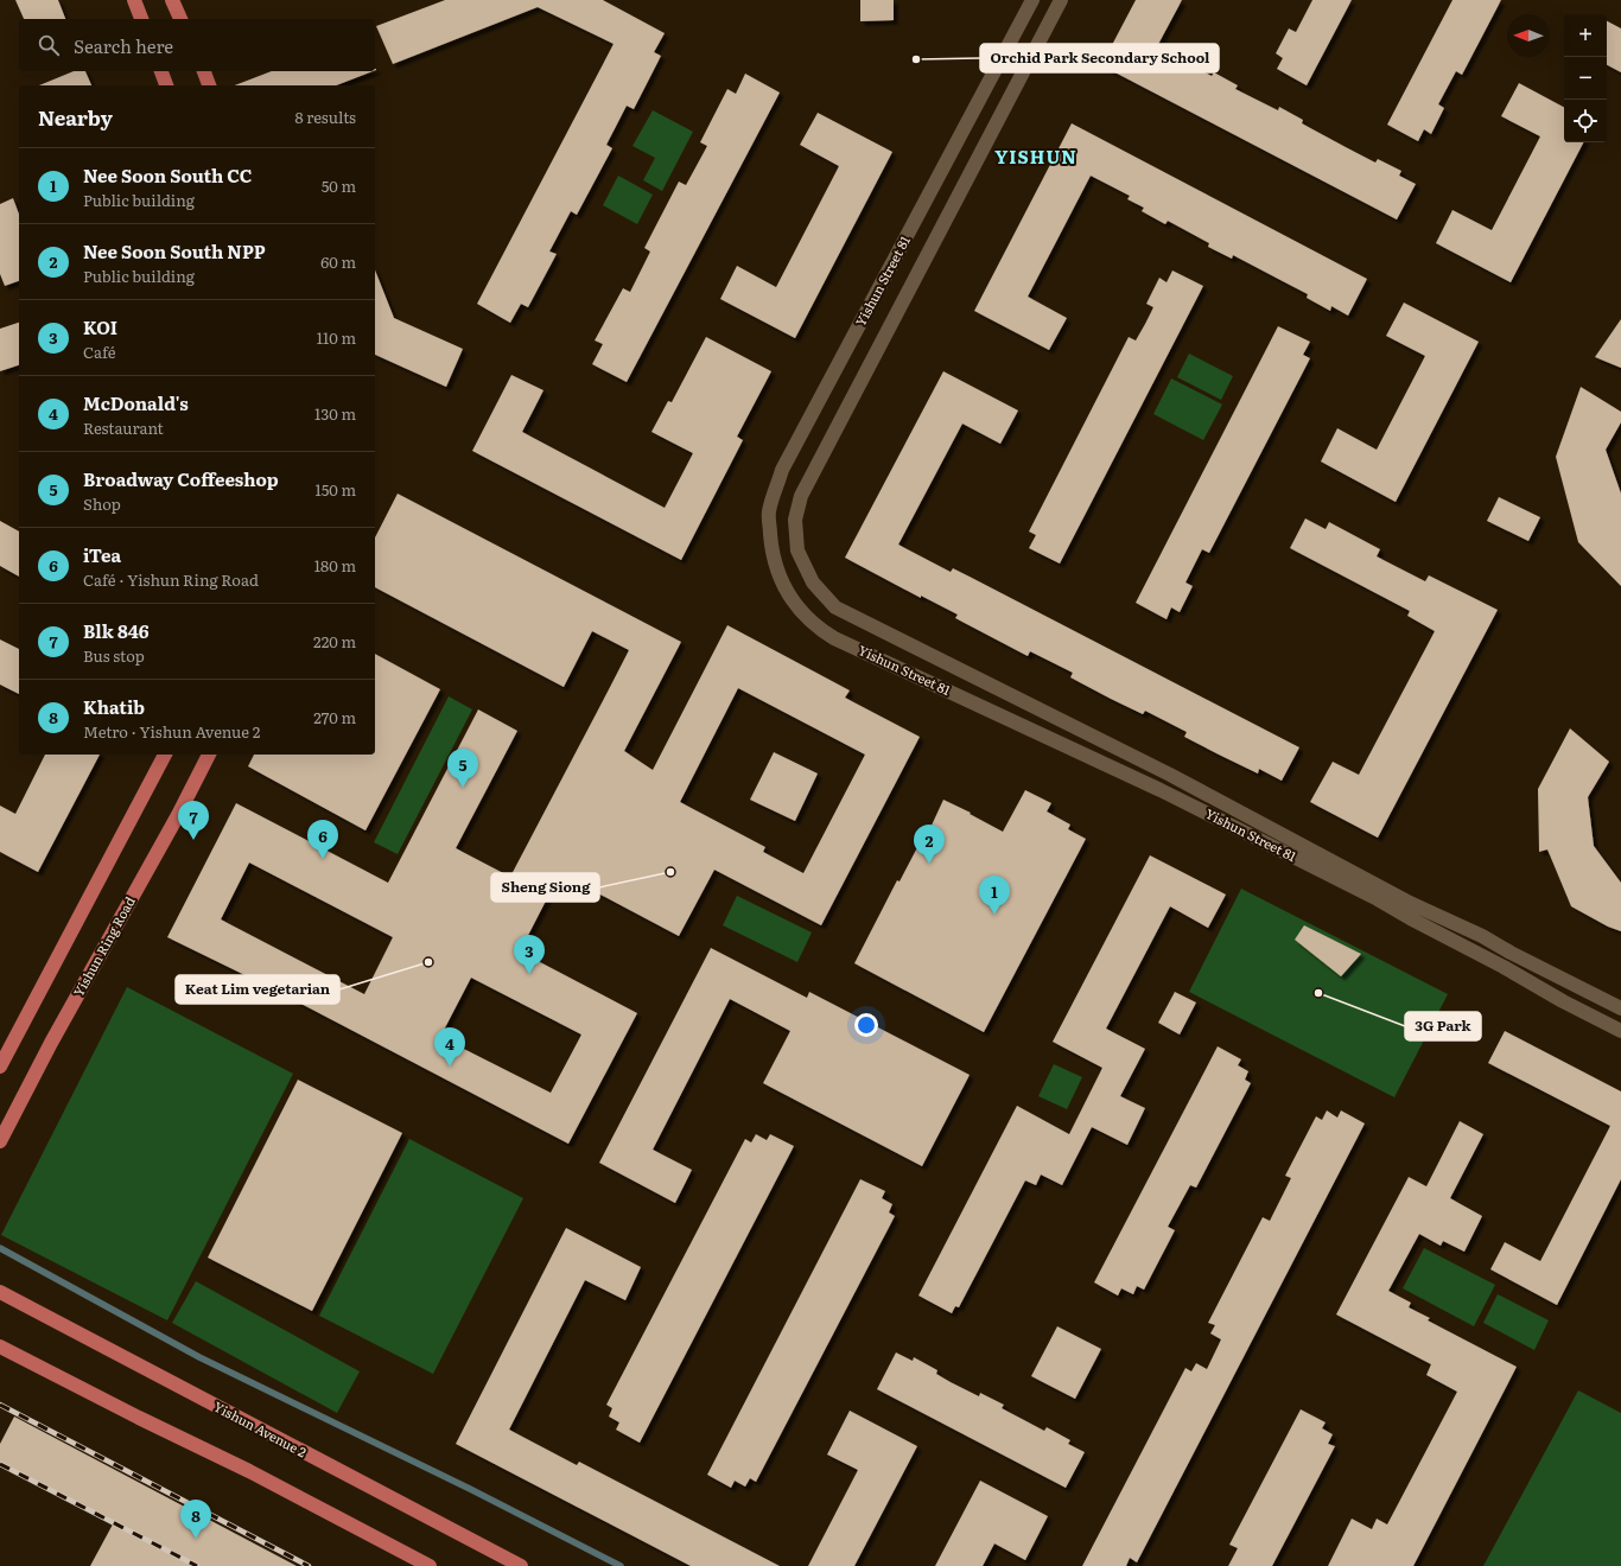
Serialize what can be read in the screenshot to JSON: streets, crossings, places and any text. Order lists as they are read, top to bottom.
{
  "streets": {
    "main road": ["Yishun Ring Road", "Yishun Avenue 2"],
    "street": ["Yishun Street 81"]
  },
  "districts": ["YISHUN"],
  "places": [
    "Orchid Park Secondary School",
    "Sheng Siong",
    "Keat Lim vegetarian",
    "3G Park"
  ],
  "north": "left",
  "page": {
    "map_buttons": ["+", "−"],
    "search": "Search here",
    "heading": ["Nearby", "8 results"],
    "list": [
      {
        "mark": "1",
        "name": "Nee Soon South CC",
        "note": "Public building",
        "value": "50 m"
      },
      {
        "mark": "2",
        "name": "Nee Soon South NPP",
        "note": "Public building",
        "value": "60 m"
      },
      {
        "mark": "3",
        "name": "KOI",
        "note": "Café",
        "value": "110 m"
      },
      {
        "mark": "4",
        "name": "McDonald's",
        "note": "Restaurant",
        "value": "130 m"
      },
      {
        "mark": "5",
        "name": "Broadway Coffeeshop",
        "note": "Shop",
        "value": "150 m"
      },
      {
        "mark": "6",
        "name": "iTea",
        "note": "Café · Yishun Ring Road",
        "value": "180 m"
      },
      {
        "mark": "7",
        "name": "Blk 846",
        "note": "Bus stop",
        "value": "220 m"
      },
      {
        "mark": "8",
        "name": "Khatib",
        "note": "Metro · Yishun Avenue 2",
        "value": "270 m"
      }
    ],
    "pins": [
      "5",
      "7",
      "6",
      "2",
      "1",
      "3",
      "4",
      "8"
    ]
  }
}
